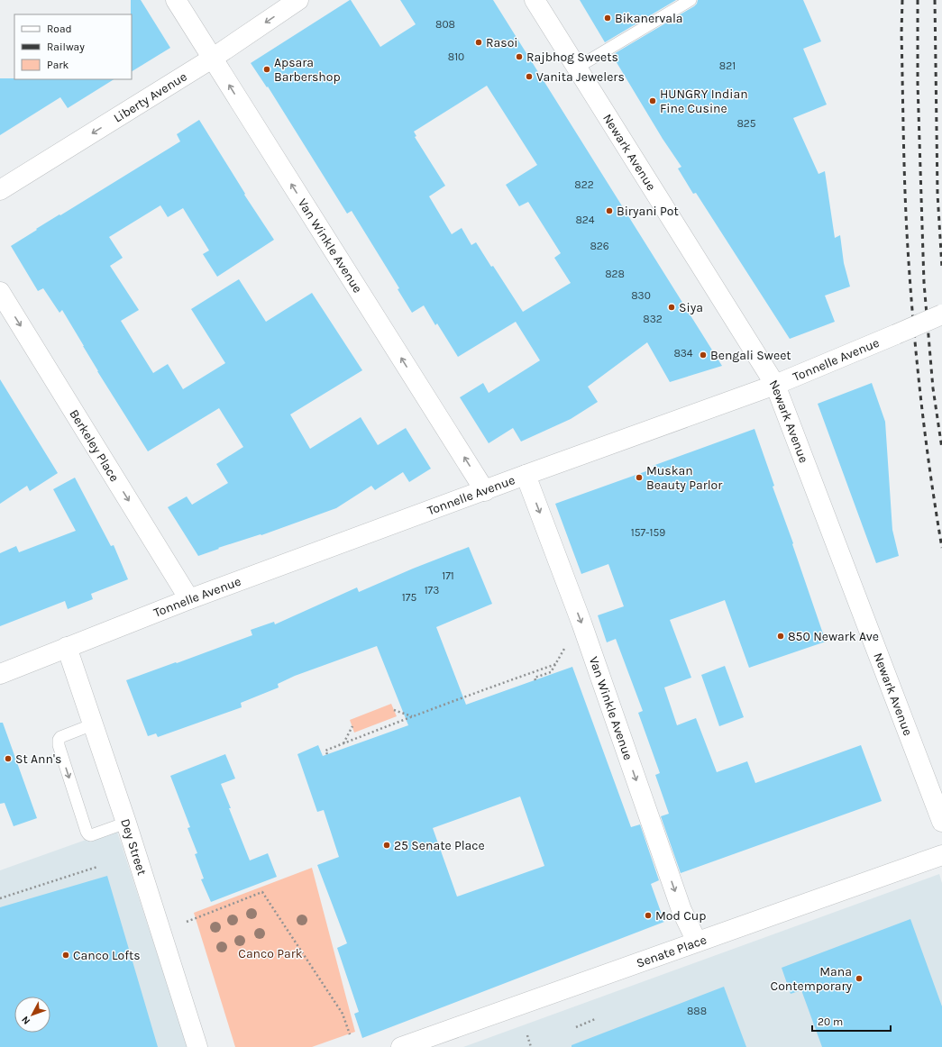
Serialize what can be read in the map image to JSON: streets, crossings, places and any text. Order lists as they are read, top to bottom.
{
  "streets": {
    "street": [
      "Liberty Avenue",
      "Newark Avenue",
      "Van Winkle Avenue",
      "Tonnelle Avenue",
      "Berkeley Place",
      "Dey Street",
      "Senate Place"
    ]
  },
  "crossings": [
    ["Liberty Avenue", "Van Winkle Avenue"],
    ["Newark Avenue", "Tonnelle Avenue"],
    ["Van Winkle Avenue", "Tonnelle Avenue"],
    ["Van Winkle Avenue", "Senate Place"],
    ["Tonnelle Avenue", "Berkeley Place"],
    ["Tonnelle Avenue", "Dey Street"]
  ],
  "one_way": ["Liberty Avenue", "Berkeley Place"],
  "parks": ["Canco Park"],
  "places": [
    "Bikanervala",
    "Rasoi",
    "Rajbhog Sweets",
    "Apsara Barbershop",
    "Vanita Jewelers",
    "HUNGRY Indian Fine Cusine",
    "Biryani Pot",
    "Siya",
    "Bengali Sweet",
    "Muskan Beauty Parlor",
    "850 Newark Ave",
    "St Ann's",
    "25 Senate Place",
    "Mod Cup",
    "Canco Lofts",
    "Mana Contemporary"
  ],
  "house_numbers": [
    "808",
    "810",
    "821",
    "825",
    "822",
    "824",
    "826",
    "828",
    "830",
    "832",
    "834",
    "157-159",
    "171",
    "173",
    "175",
    "888"
  ],
  "legend": ["Road", "Railway", "Park"],
  "scale_bar": "20 m",
  "north": "bottom left"
}
